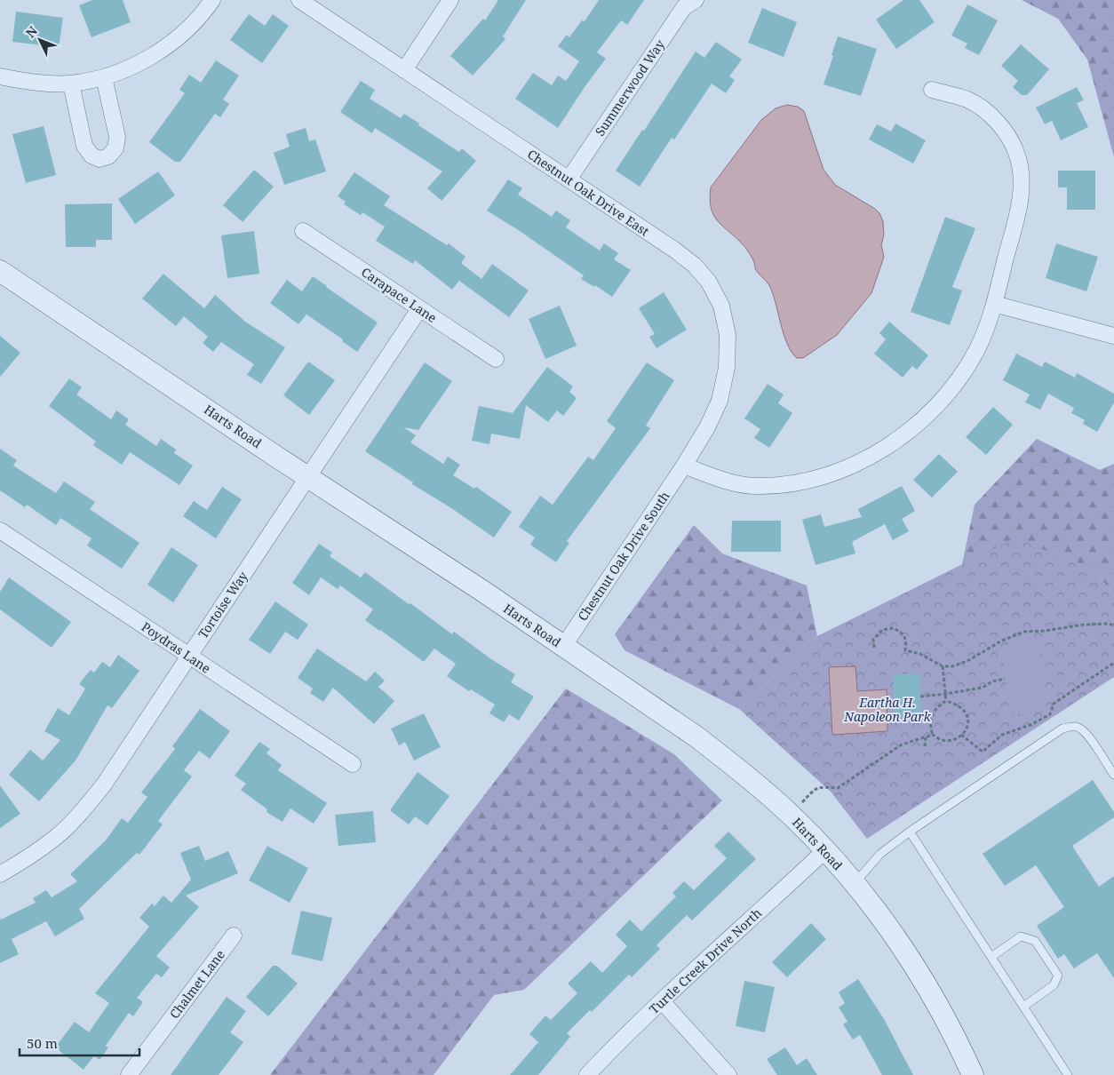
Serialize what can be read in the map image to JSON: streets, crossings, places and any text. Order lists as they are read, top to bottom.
{
  "streets": {
    "street": [
      "Summerwood Way",
      "Chestnut Oak Drive East",
      "Carapace Lane",
      "Harts Road",
      "Chestnut Oak Drive South",
      "Tortoise Way",
      "Poydras Lane",
      "Turtle Creek Drive North",
      "Chalmet Lane"
    ]
  },
  "crossings": [
    ["Summerwood Way", "Chestnut Oak Drive East"],
    ["Chestnut Oak Drive East", "Chestnut Oak Drive South"],
    ["Carapace Lane", "Tortoise Way"],
    ["Harts Road", "Chestnut Oak Drive South"],
    ["Harts Road", "Tortoise Way"],
    ["Harts Road", "Turtle Creek Drive North"],
    ["Tortoise Way", "Poydras Lane"]
  ],
  "parks": ["Eartha H. Napoleon Park"],
  "scale_bar": "50 m",
  "north": "top left"
}
